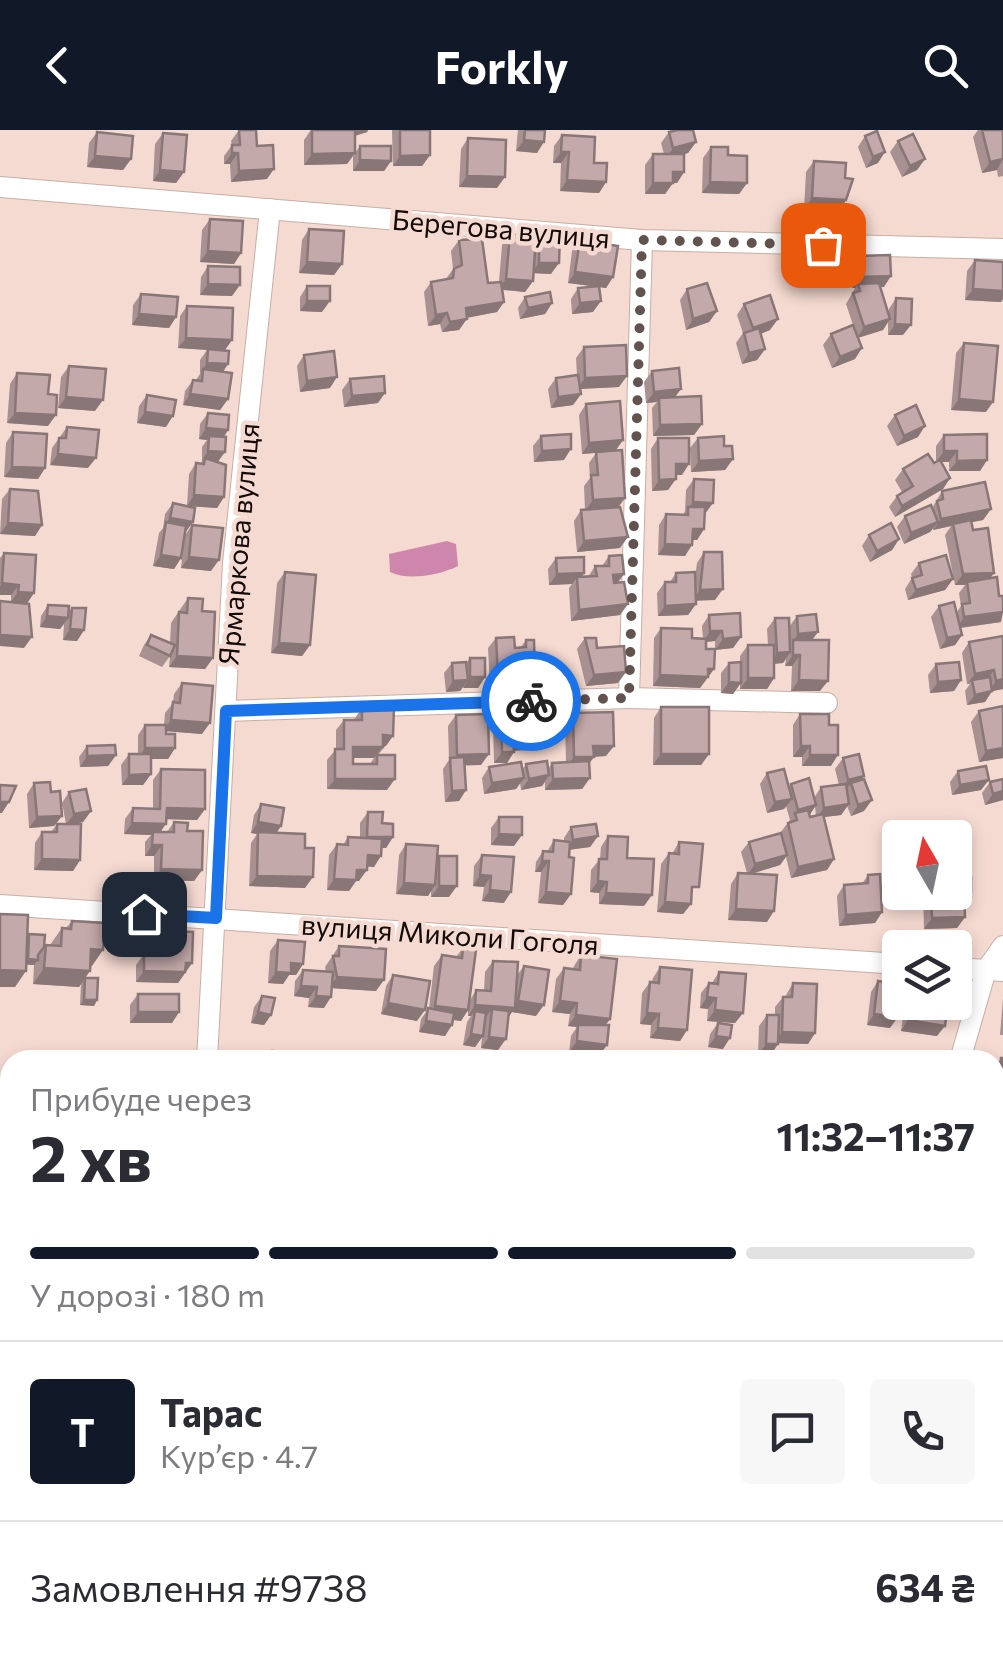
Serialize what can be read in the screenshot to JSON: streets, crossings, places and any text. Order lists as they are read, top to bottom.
{
  "streets": {
    "street": ["Берегова вулиця", "Ярмаркова вулиця", "вулиця Миколи Гоголя"]
  },
  "crossings": [
    ["Берегова вулиця", "Ярмаркова вулиця"],
    ["Ярмаркова вулиця", "вулиця Миколи Гоголя"]
  ],
  "north": "top",
  "page": {
    "header": "Forkly",
    "heading": ["2 хв", "Прибуде через", "11:32–11:37"],
    "panel": [
      "Тарас",
      "Кур’єр · 4.7",
      "Замовлення #9738",
      "634 ₴"
    ],
    "bar": "У дорозі · 180 m",
    "round": "Т"
  }
}
